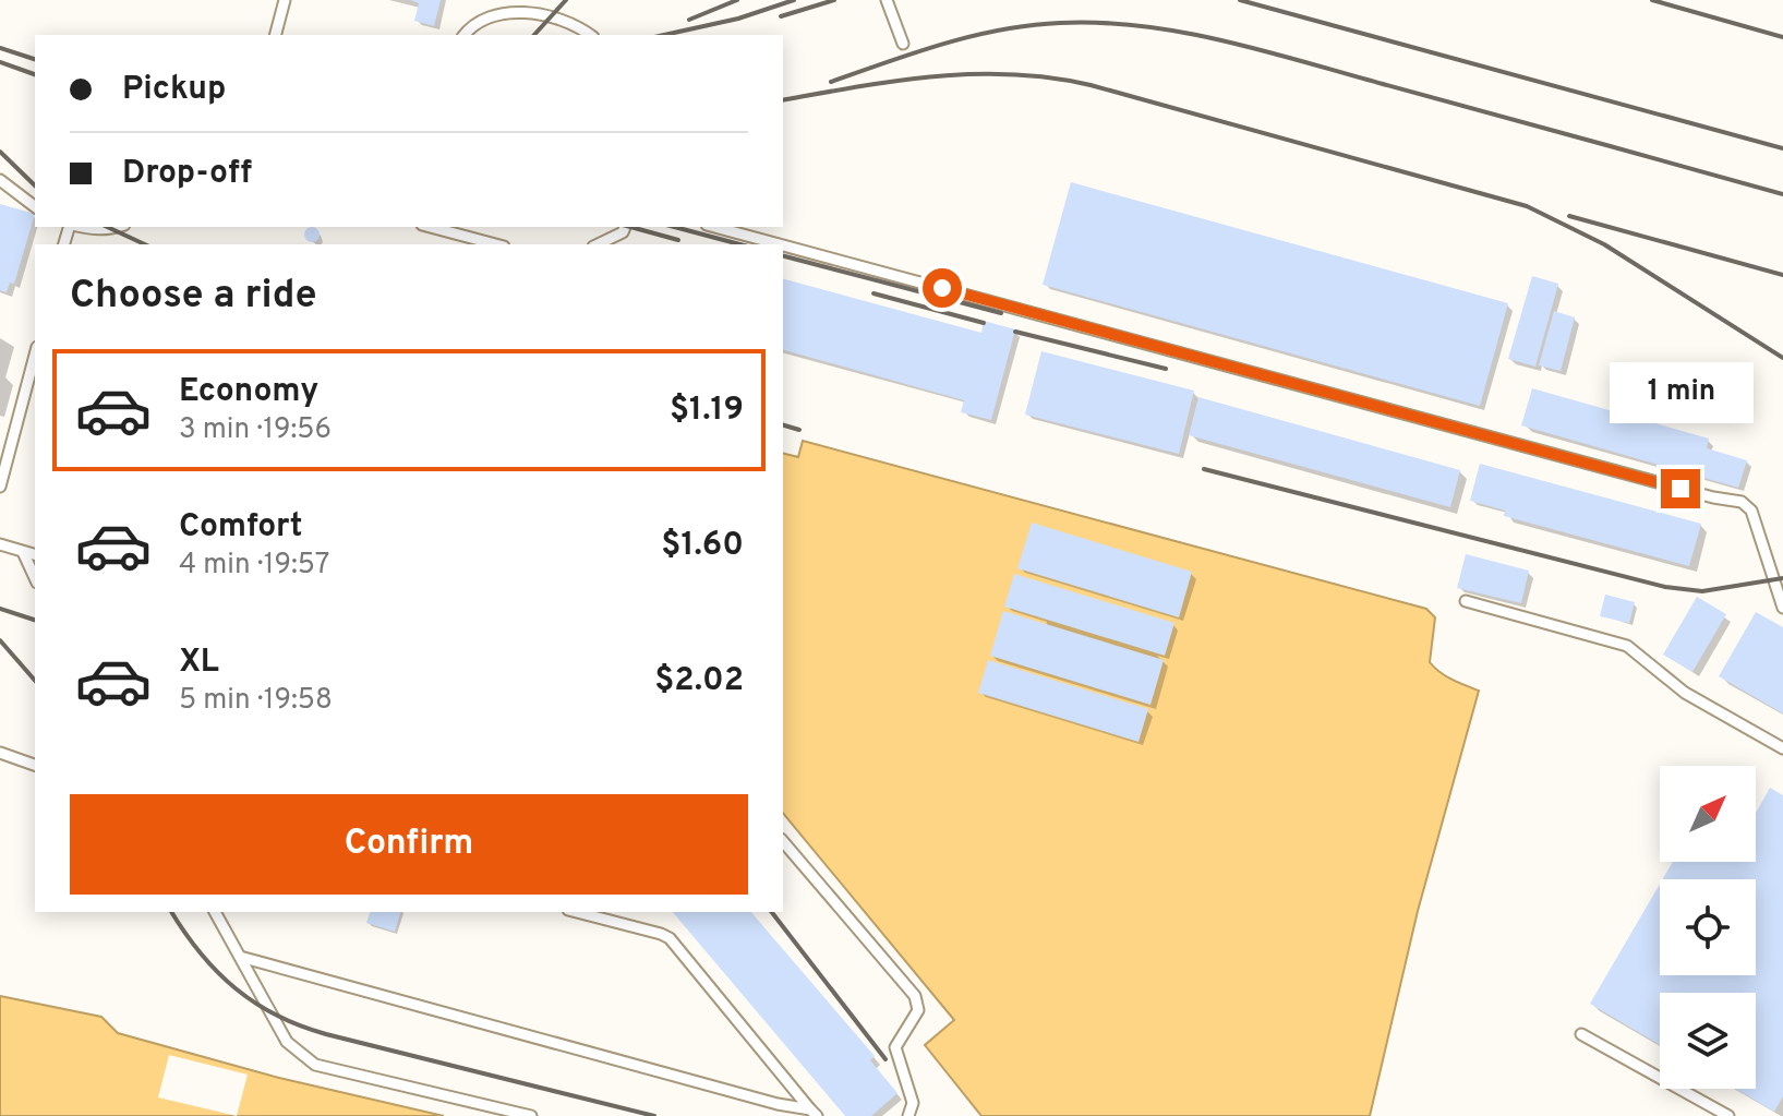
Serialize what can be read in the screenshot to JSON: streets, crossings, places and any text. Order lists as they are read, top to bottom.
{
  "north": "top right",
  "page": {
    "banner": ["Pickup", "Drop-off"],
    "heading": "Choose a ride",
    "list": [
      {
        "name": "Economy",
        "note": "3 min · 19:56",
        "value": "$1.19"
      },
      {
        "name": "Comfort",
        "note": "4 min · 19:57",
        "value": "$1.60"
      },
      {
        "name": "XL",
        "note": "5 min · 19:58",
        "value": "$2.02"
      }
    ],
    "bubble": "1 min",
    "buttons": "Confirm"
  }
}
